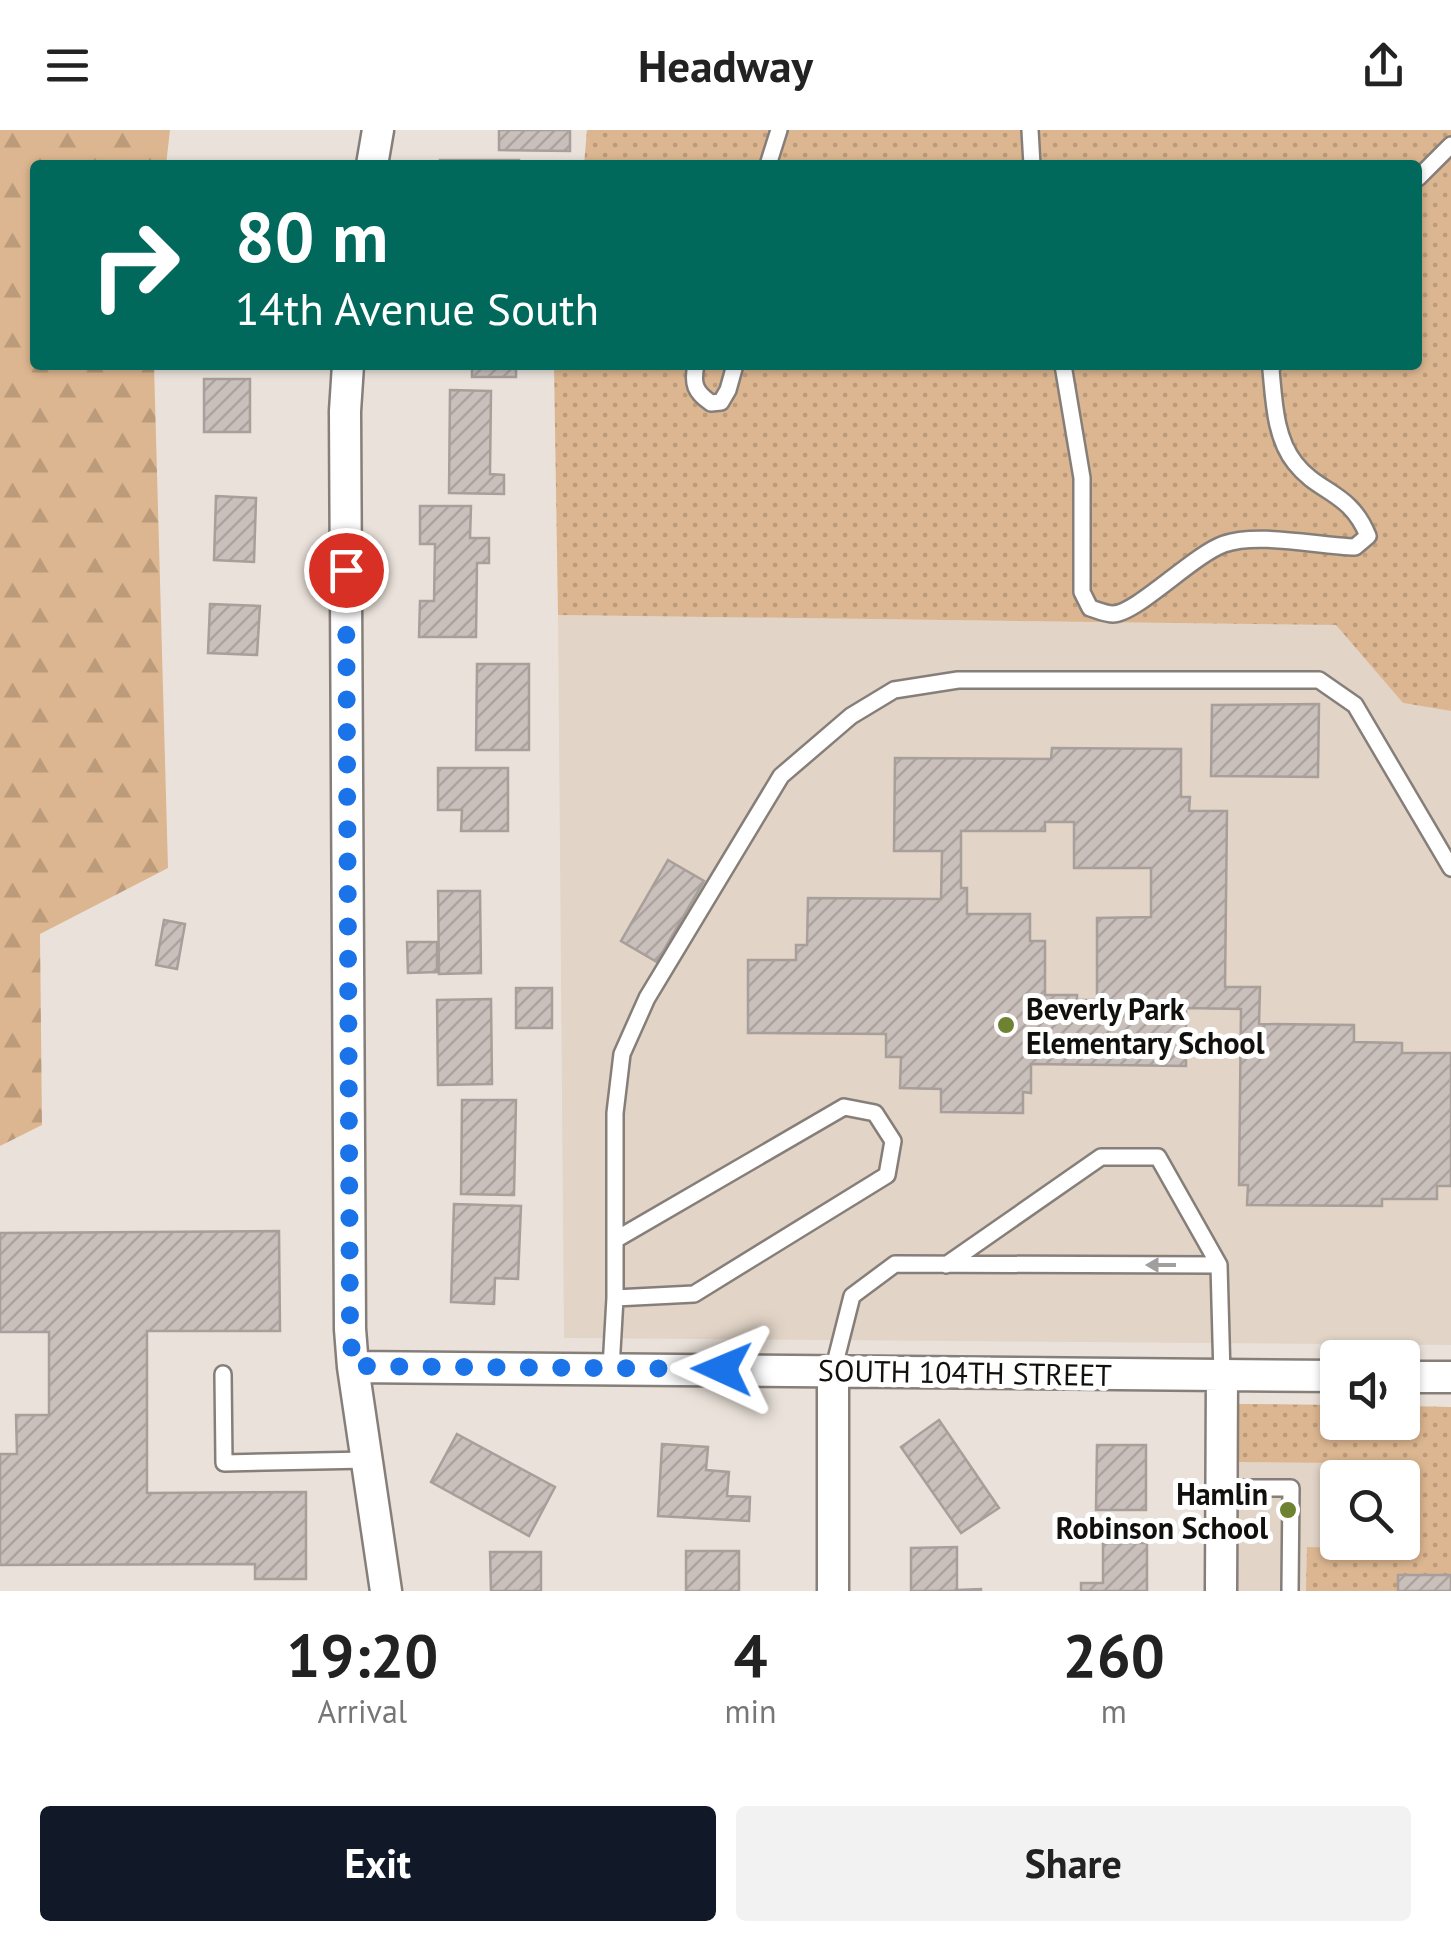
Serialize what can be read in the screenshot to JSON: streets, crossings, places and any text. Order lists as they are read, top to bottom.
{
  "streets": {
    "street": ["SOUTH 104TH STREET"]
  },
  "places": ["Beverly Park Elementary School", "Hamlin Robinson School"],
  "page": {
    "header": "Headway",
    "turn": ["80 m", "14th Avenue South"],
    "eta": [
      "19:20",
      "Arrival",
      "4",
      "min",
      "260",
      "m"
    ],
    "buttons": ["Exit", "Share"]
  }
}
